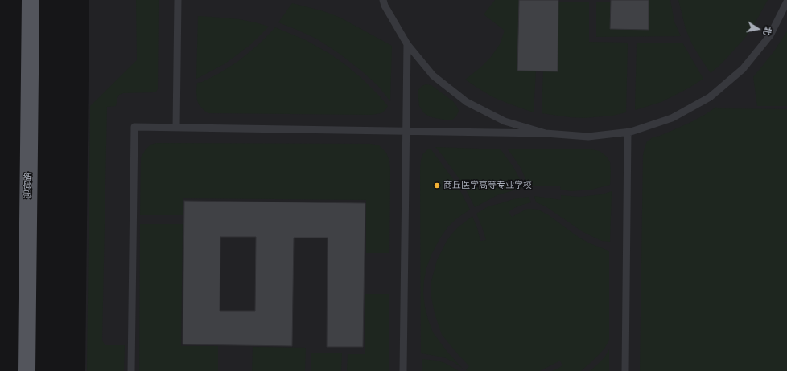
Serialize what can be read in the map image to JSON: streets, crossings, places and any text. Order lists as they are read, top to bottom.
{
  "streets": {
    "main road": ["迎宾路"]
  },
  "places": ["商丘医学高等专业学校"],
  "north": "right"
}
